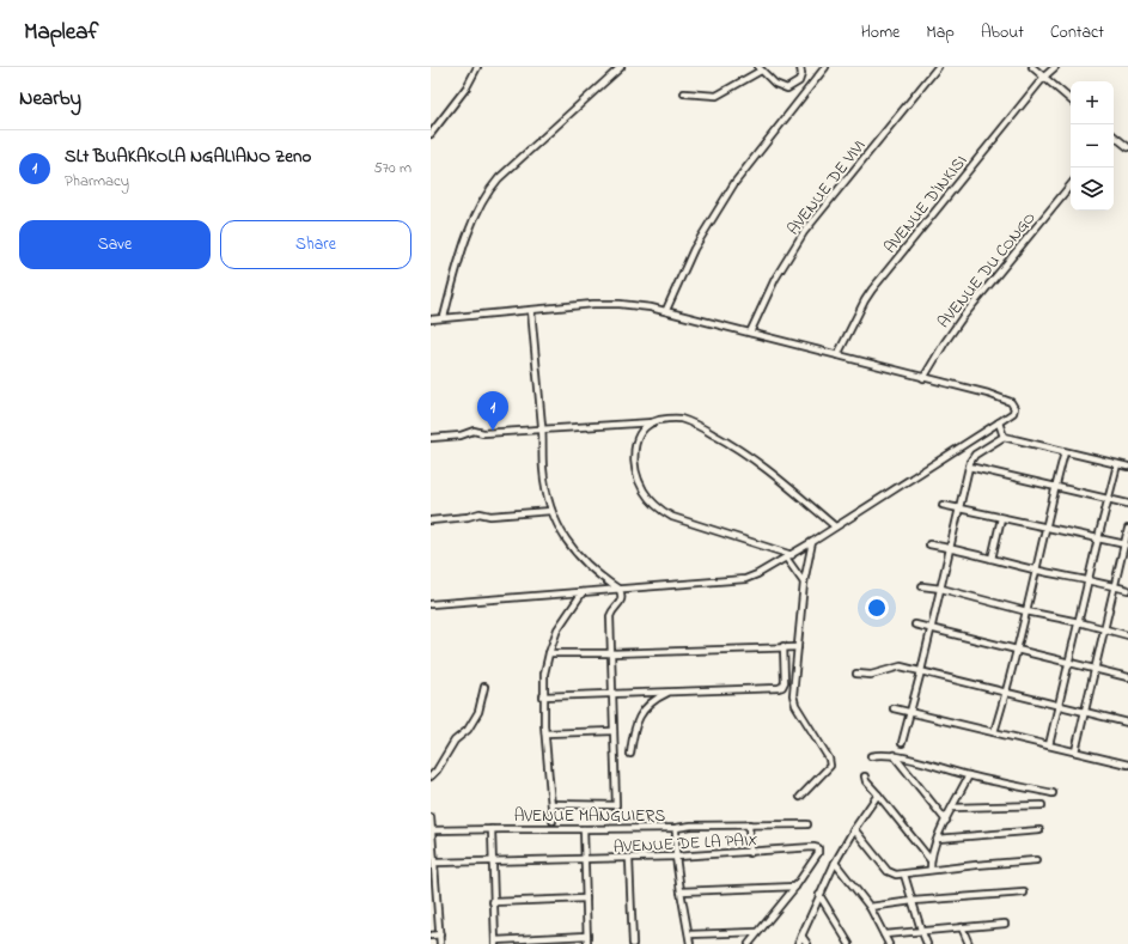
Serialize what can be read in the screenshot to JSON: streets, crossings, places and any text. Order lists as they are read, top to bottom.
{
  "streets": {
    "street": [
      "AVENUE DE VIVI",
      "AVENUE D'INKISI",
      "AVENUE DU CONGO",
      "AVENUE MANGUIERS",
      "AVENUE DE LA PAIX"
    ]
  },
  "page": {
    "header": "Mapleaf",
    "nav": [
      "Home",
      "Map",
      "About",
      "Contact"
    ],
    "heading": "Nearby",
    "map_buttons": ["+", "−"],
    "list": [
      {
        "mark": "1",
        "name": "SLt BUAKAKOLA NGALIANO Zeno",
        "note": "Pharmacy",
        "value": "570 m"
      }
    ],
    "buttons": ["Save", "Share"],
    "pins": "1"
  }
}
